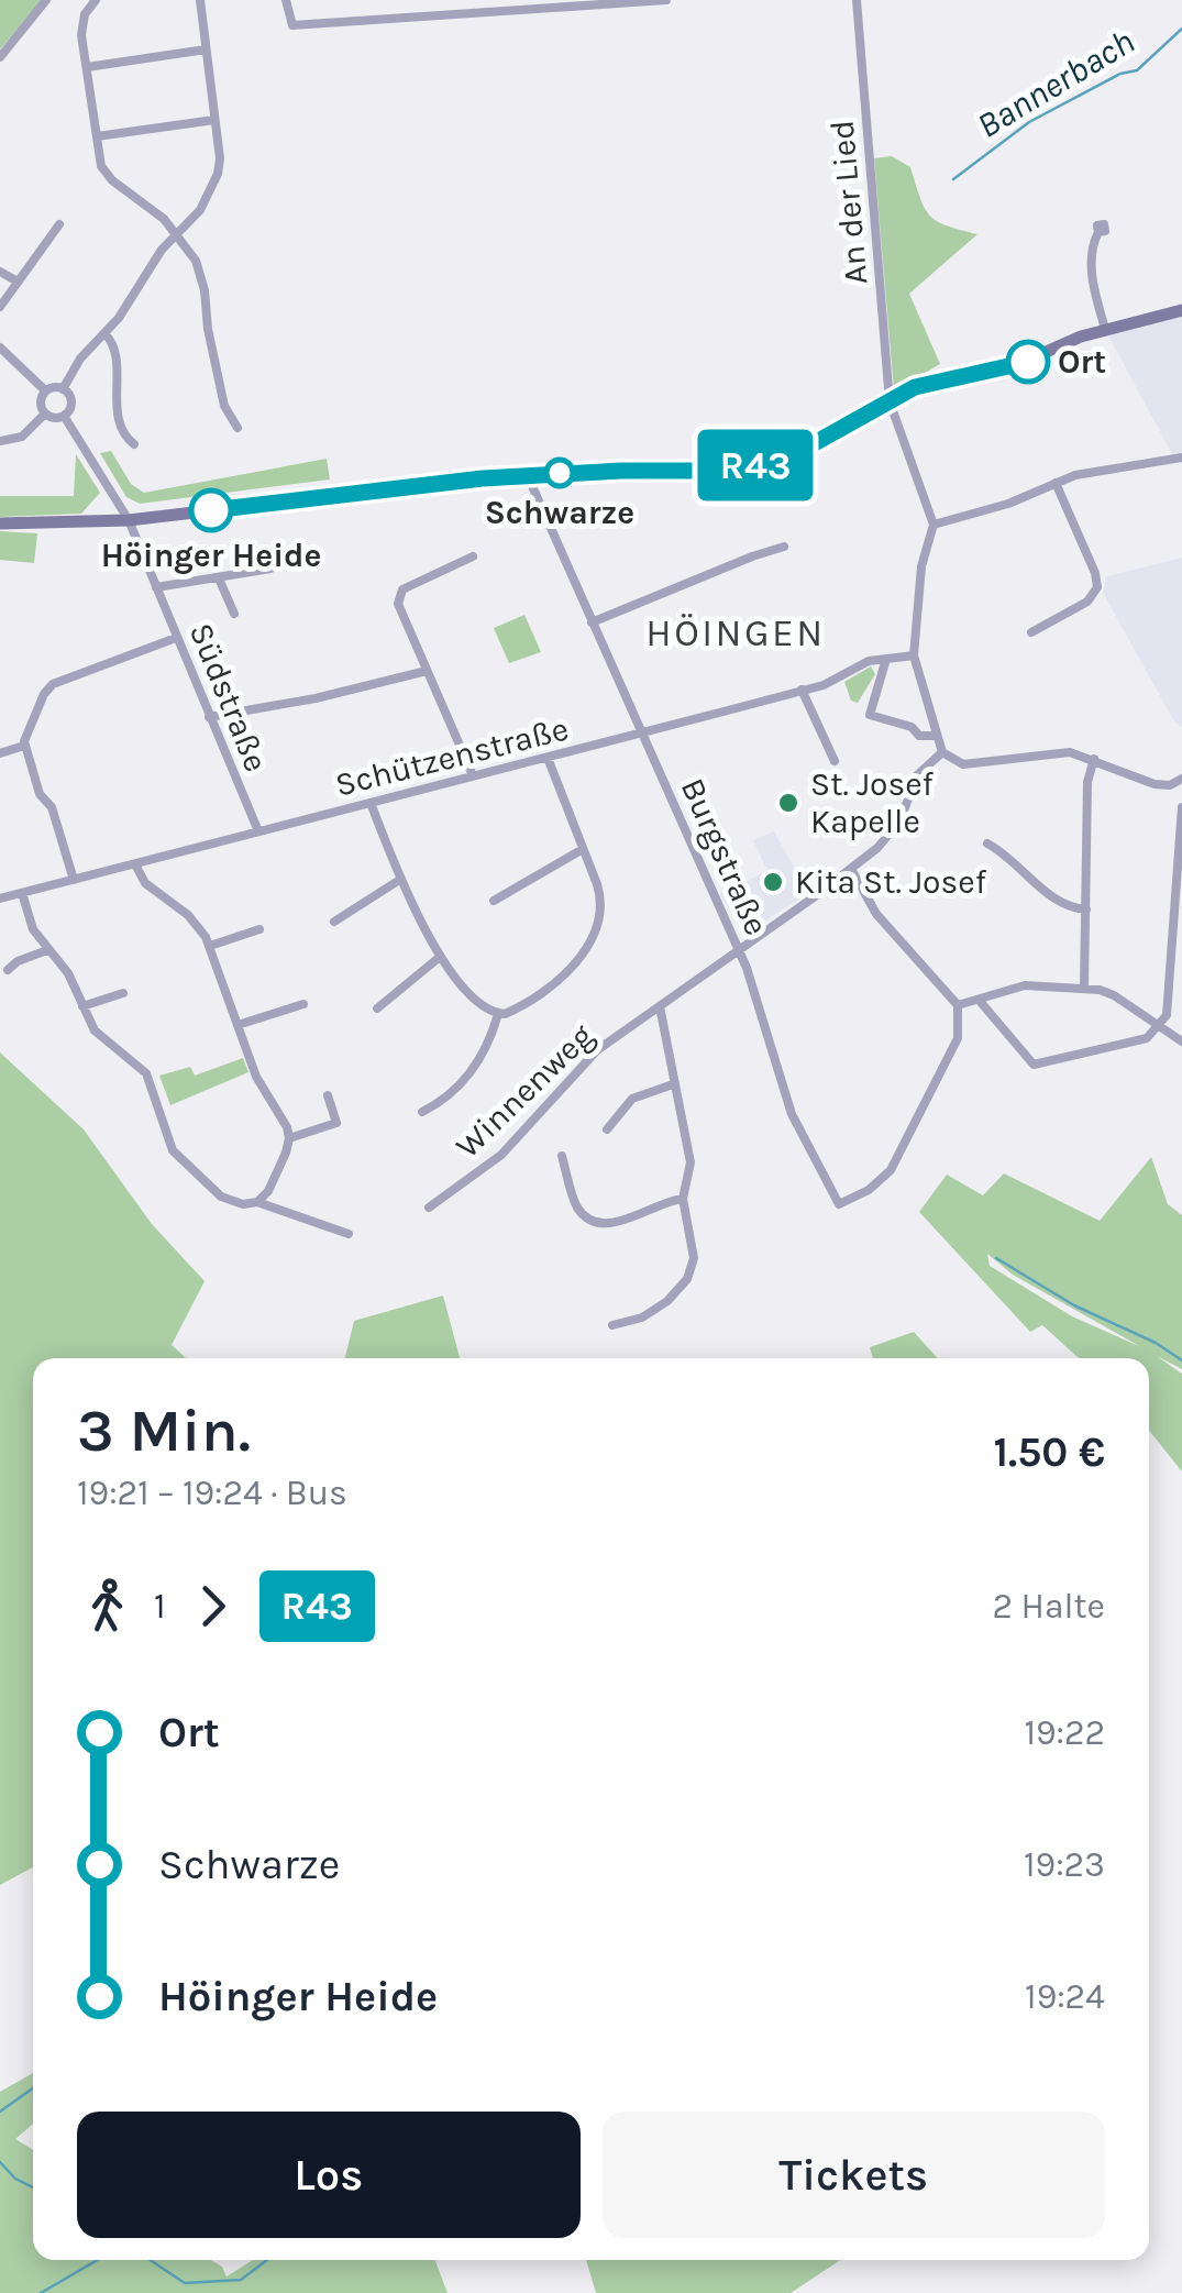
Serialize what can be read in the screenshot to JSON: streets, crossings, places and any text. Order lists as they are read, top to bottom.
{
  "streets": {
    "street": [
      "An der Lied",
      "Südstraße",
      "Schützenstraße",
      "Burgstraße",
      "Winnenweg"
    ]
  },
  "crossings": [
    ["Südstraße", "Schützenstraße"],
    ["Schützenstraße", "Burgstraße"],
    ["Burgstraße", "Winnenweg"]
  ],
  "districts": ["HÖINGEN"],
  "water": ["Bannerbach"],
  "places": [
    "Ort",
    "Schwarze",
    "Höinger Heide",
    "St. Josef Kapelle",
    "Kita St. Josef"
  ],
  "lines": ["bus line R43"],
  "page": {
    "on_map": "R43",
    "heading": ["3 Min.", "19:21 – 19:24 · Bus", "1.50 €"],
    "legs": ["1", "R43", "2 Halte"],
    "list": [
      {
        "name": "Ort",
        "value": "19:22"
      },
      {
        "name": "Schwarze",
        "value": "19:23"
      },
      {
        "name": "Höinger Heide",
        "value": "19:24"
      }
    ],
    "buttons": ["Los", "Tickets"]
  }
}
